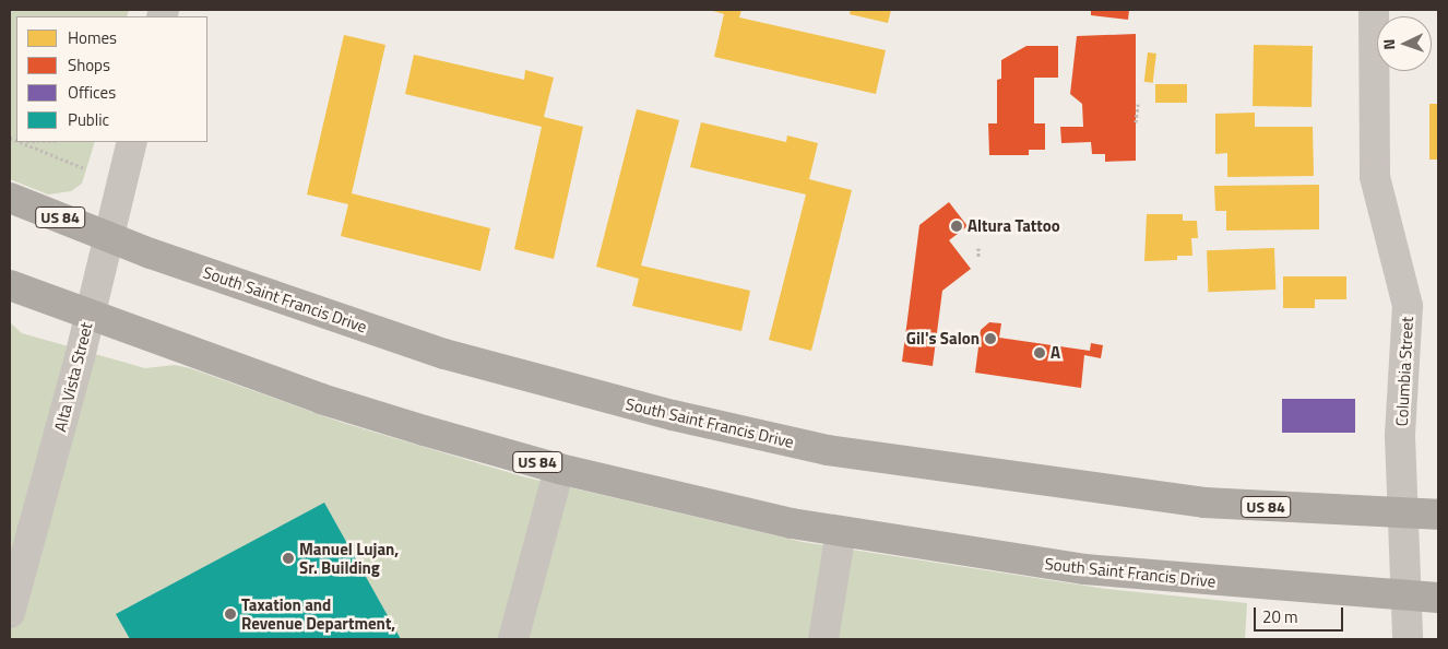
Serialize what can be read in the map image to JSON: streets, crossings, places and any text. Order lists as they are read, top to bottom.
{
  "streets": {
    "highway": ["US 84", "South Saint Francis Drive"],
    "street": ["Columbia Street", "Alta Vista Street"]
  },
  "crossings": [
    ["South Saint Francis Drive", "Columbia Street"],
    ["South Saint Francis Drive", "Alta Vista Street"]
  ],
  "places": [
    "Altura Tattoo",
    "Gil's Salon",
    "A",
    "Manuel Lujan, Sr. Building",
    "Taxation and Revenue Department,"
  ],
  "legend": [
    "Homes",
    "Shops",
    "Offices",
    "Public"
  ],
  "scale_bar": "20 m",
  "north": "left"
}
